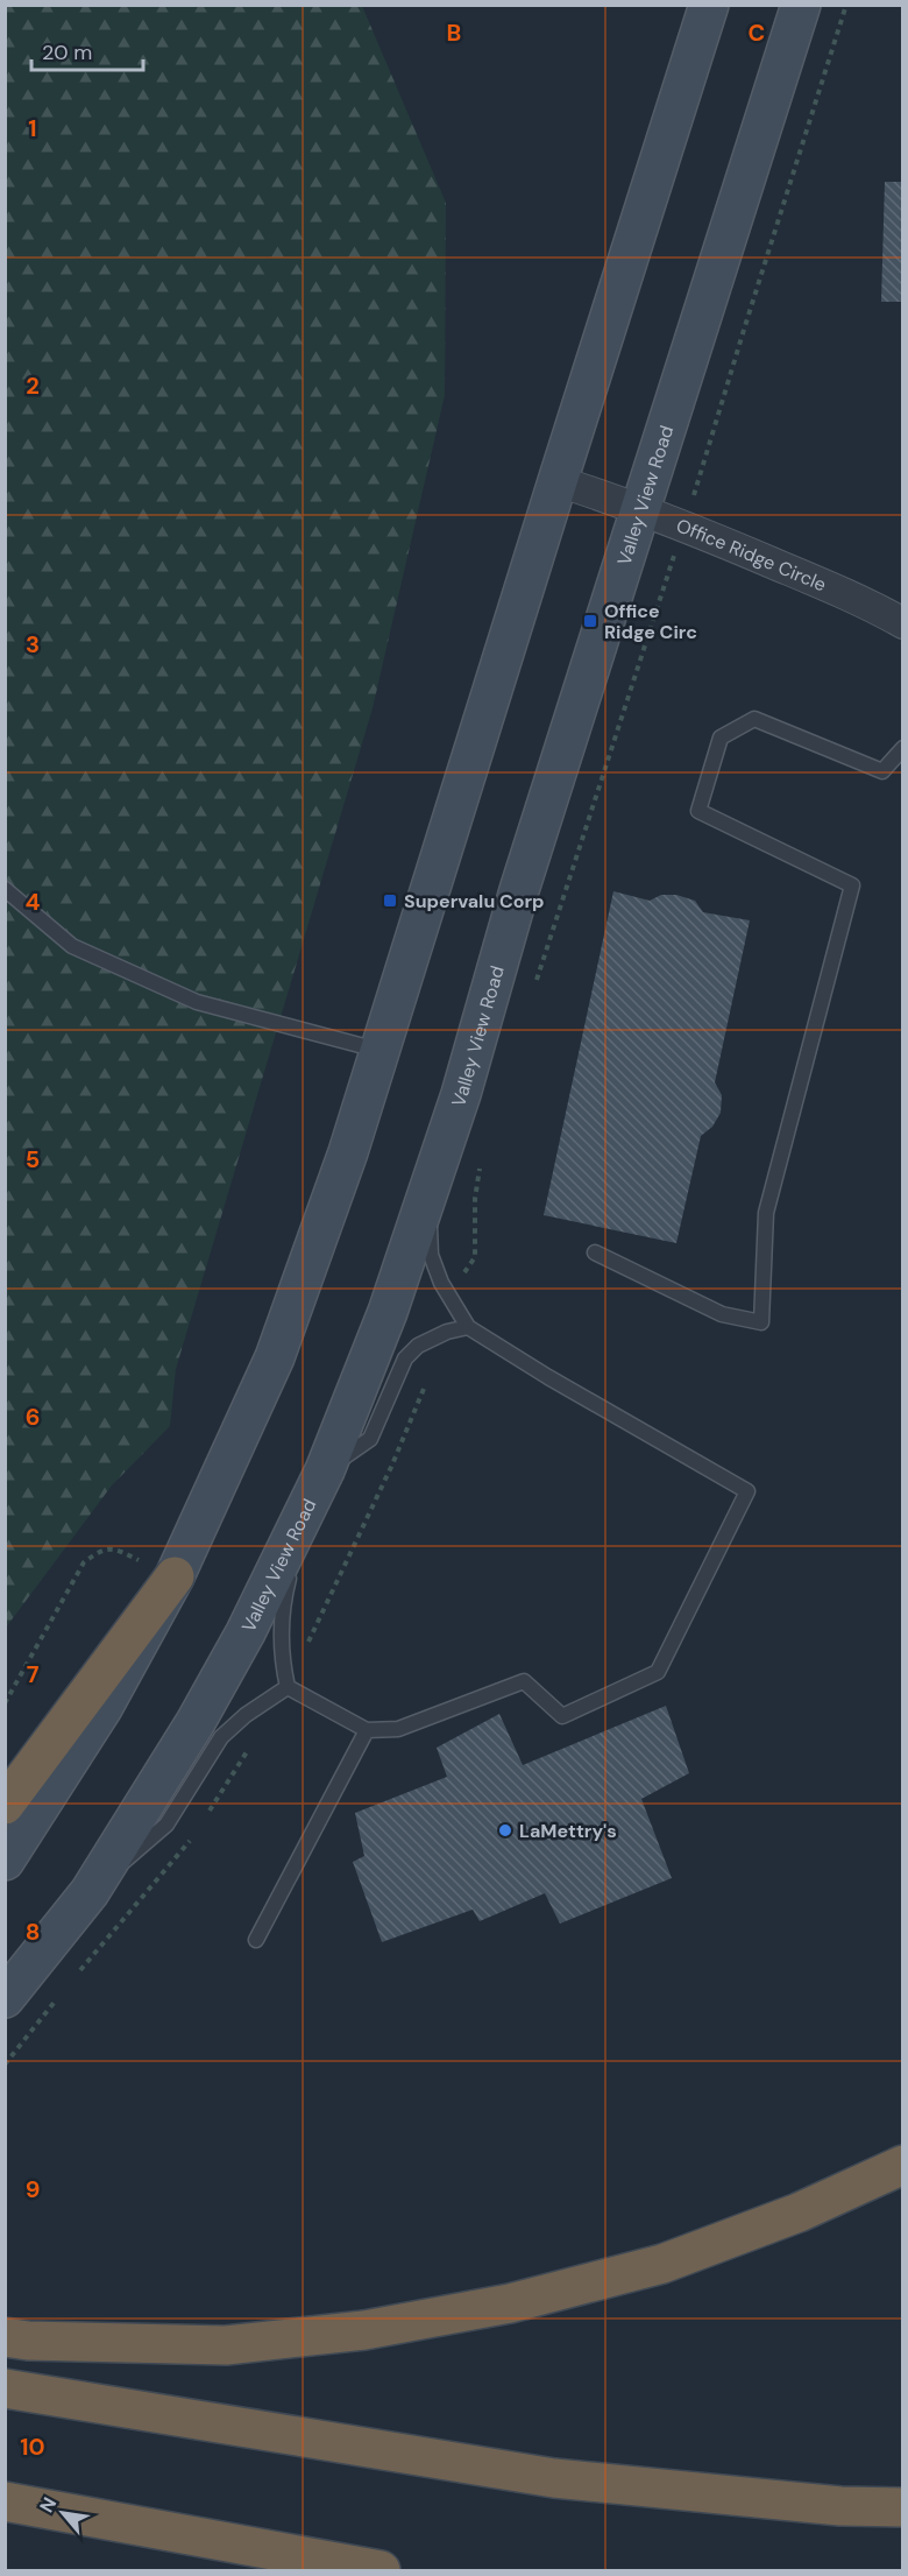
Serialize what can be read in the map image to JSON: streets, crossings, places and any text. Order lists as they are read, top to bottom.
{
  "streets": {
    "main road": ["Valley View Road"],
    "street": ["Office Ridge Circle"]
  },
  "crossings": [
    ["Valley View Road", "Office Ridge Circle"]
  ],
  "places": {
    "transit": ["Office Ridge Circ", "Supervalu Corp"],
    "other": ["LaMettry's"]
  },
  "scale_bar": "20 m",
  "north": "top left",
  "grid": {
    "columns": ["B", "C"],
    "rows": [
      "1",
      "2",
      "3",
      "4",
      "5",
      "6",
      "7",
      "8",
      "9",
      "10"
    ]
  }
}
